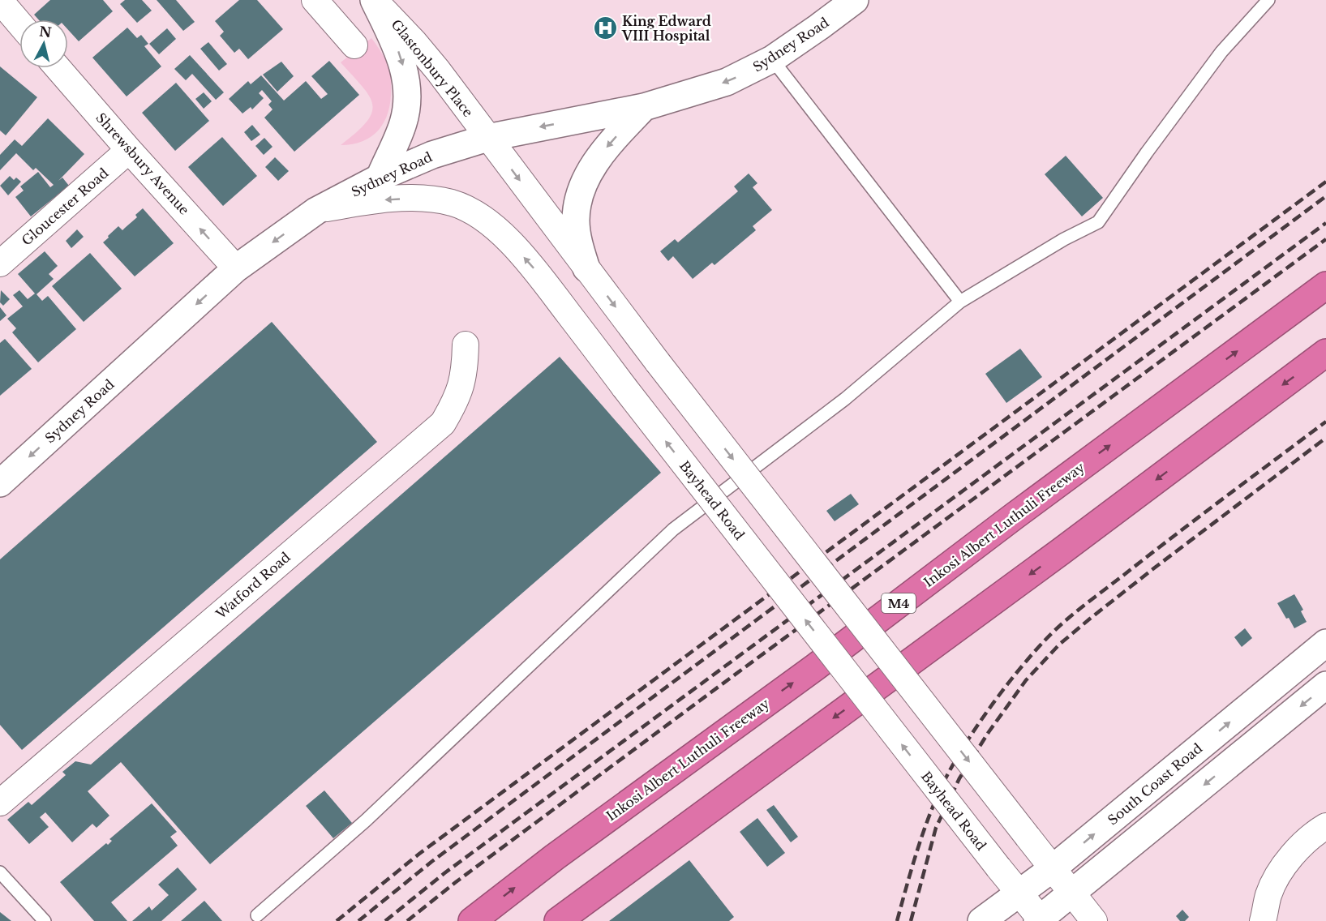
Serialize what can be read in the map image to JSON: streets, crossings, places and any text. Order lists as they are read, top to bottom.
{
  "streets": {
    "highway": ["Inkosi Albert Luthuli Freeway", "M4"],
    "main road": ["Sydney Road", "South Coast Road"],
    "street": [
      "Glastonbury Place",
      "Shrewsbury Avenue",
      "Gloucester Road",
      "Bayhead Road",
      "Watford Road"
    ]
  },
  "crossings": [
    ["Sydney Road", "Glastonbury Place"],
    ["Sydney Road", "Shrewsbury Avenue"],
    ["Sydney Road", "Bayhead Road"],
    ["Shrewsbury Avenue", "Gloucester Road"],
    ["Bayhead Road", "South Coast Road"]
  ],
  "one_way": ["Sydney Road", "Shrewsbury Avenue"],
  "places": {
    "hospital": ["King Edward VIII Hospital"]
  },
  "north": "top"
}
